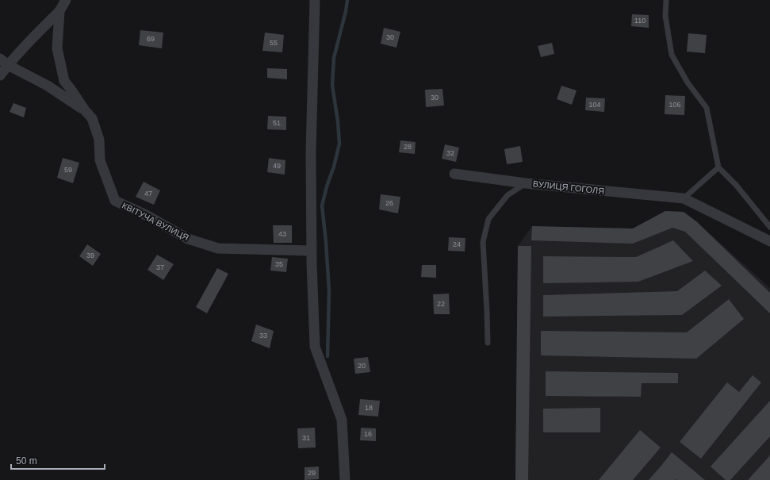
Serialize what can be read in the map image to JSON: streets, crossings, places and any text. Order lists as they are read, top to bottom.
{
  "streets": {
    "street": ["ВУЛИЦЯ ГОГОЛЯ", "КВІТУЧА ВУЛИЦЯ"]
  },
  "house_numbers": [
    "110",
    "30",
    "69",
    "55",
    "30",
    "104",
    "106",
    "51",
    "28",
    "32",
    "49",
    "59",
    "47",
    "26",
    "43",
    "24",
    "39",
    "35",
    "37",
    "22",
    "33",
    "20",
    "18",
    "16",
    "31",
    "29"
  ],
  "scale_bar": "50 m"
}
